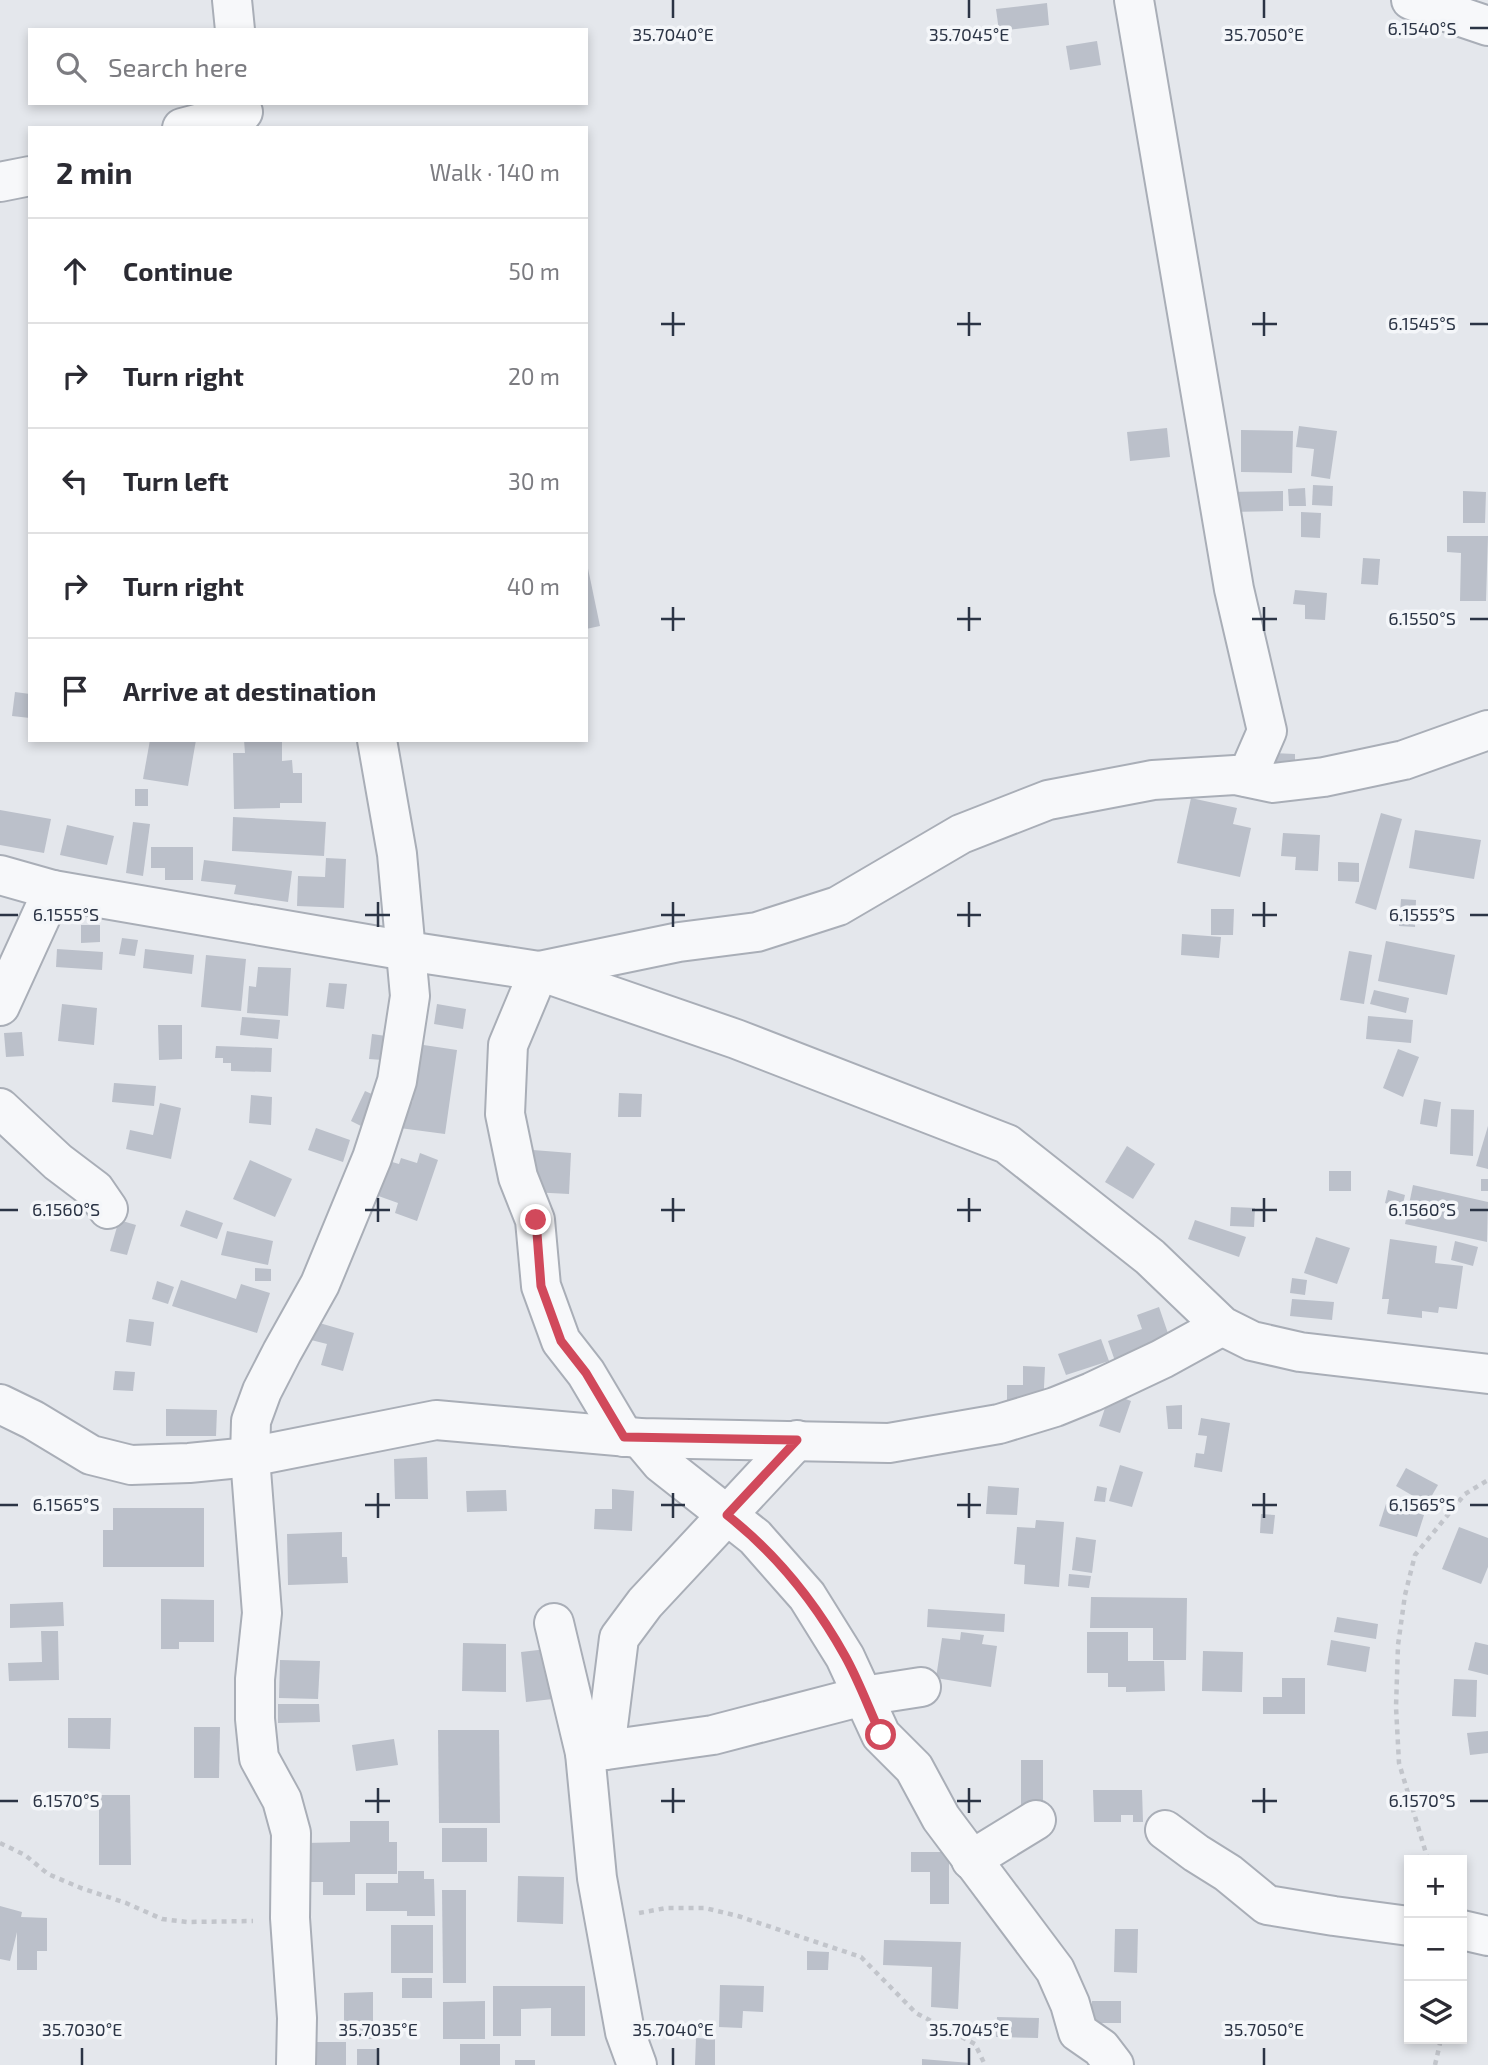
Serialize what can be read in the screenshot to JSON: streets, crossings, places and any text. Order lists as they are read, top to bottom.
{
  "page": {
    "search": "Search here",
    "heading": ["2 min", "Walk · 140 m"],
    "list": [
      ["Continue", "50 m"],
      ["Turn right", "20 m"],
      ["Turn left", "30 m"],
      ["Turn right", "40 m"],
      "Arrive at destination"
    ],
    "map_buttons": ["+", "−"]
  },
  "coordinates": [
    "6.1540°S",
    "35.7040°E",
    "35.7045°E",
    "35.7050°E",
    "6.1545°S",
    "6.1550°S",
    "6.1555°S",
    "6.1560°S",
    "6.1565°S",
    "6.1570°S",
    "35.7030°E",
    "35.7035°E"
  ]
}
